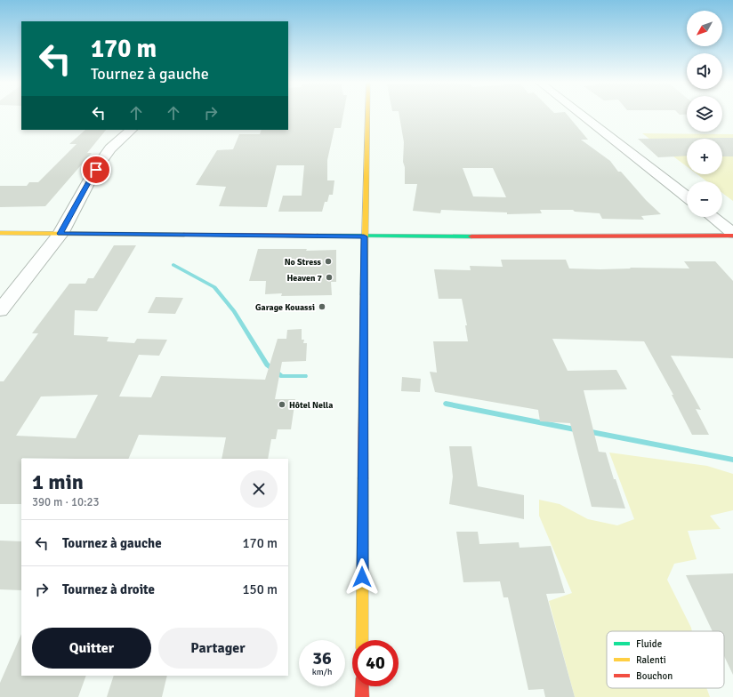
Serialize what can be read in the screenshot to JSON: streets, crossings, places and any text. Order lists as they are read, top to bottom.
{
  "places": [
    "No Stress",
    "Heaven 7",
    "Garage Kouassi",
    "Hôtel Nella"
  ],
  "legend": ["Fluide", "Ralenti", "Bouchon"],
  "north": "bottom left",
  "page": {
    "map_buttons": ["+", "−"],
    "turn": ["170 m", "Tournez à gauche"],
    "heading": ["1 min", "390 m · 10:23"],
    "list": [
      {
        "name": "Tournez à gauche",
        "value": "170 m"
      },
      {
        "name": "Tournez à droite",
        "value": "150 m"
      }
    ],
    "buttons": ["Quitter", "Partager"],
    "speed": "36 km/h",
    "limit": "40"
  }
}
